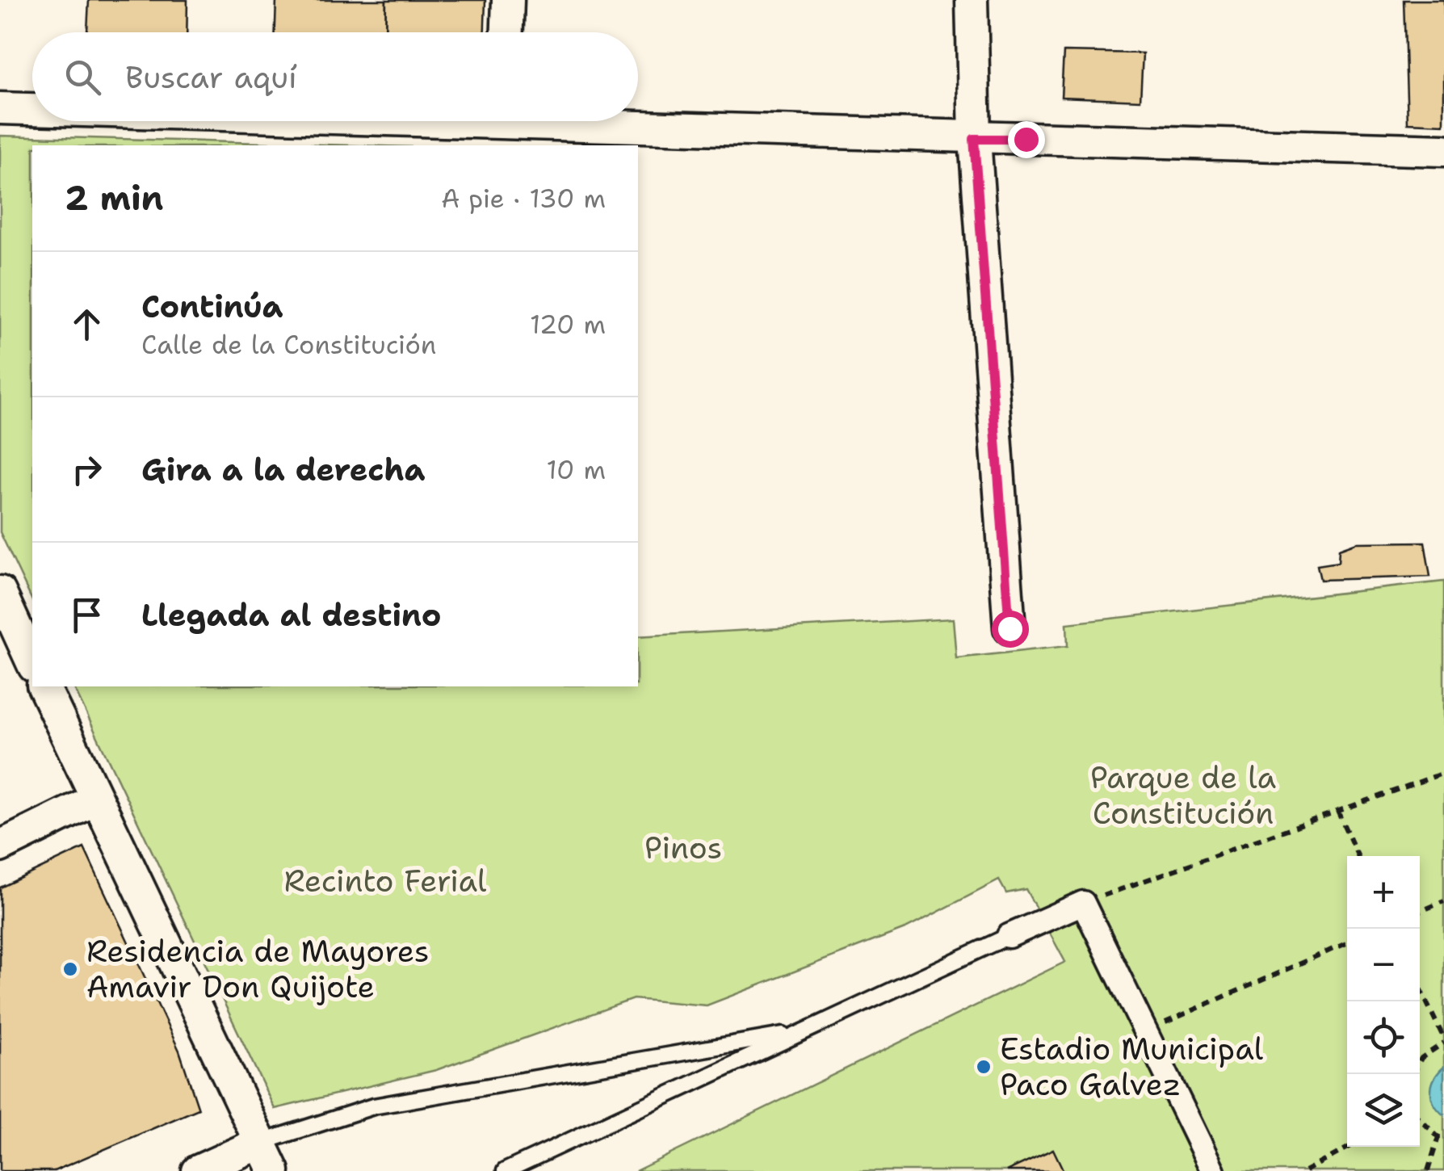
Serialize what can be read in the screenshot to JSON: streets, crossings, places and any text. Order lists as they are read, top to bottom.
{
  "parks": ["Parque de la Constitución", "Pinos", "Recinto Ferial"],
  "places": ["Residencia de Mayores Amavir Don Quijote", "Estadio Municipal Paco Galvez"],
  "page": {
    "search": "Buscar aquí",
    "heading": ["2 min", "A pie · 130 m"],
    "list": [
      ["Continúa", "Calle de la Constitución", "120 m"],
      ["Gira a la derecha", "10 m"],
      "Llegada al destino"
    ],
    "map_buttons": ["+", "−"]
  }
}
